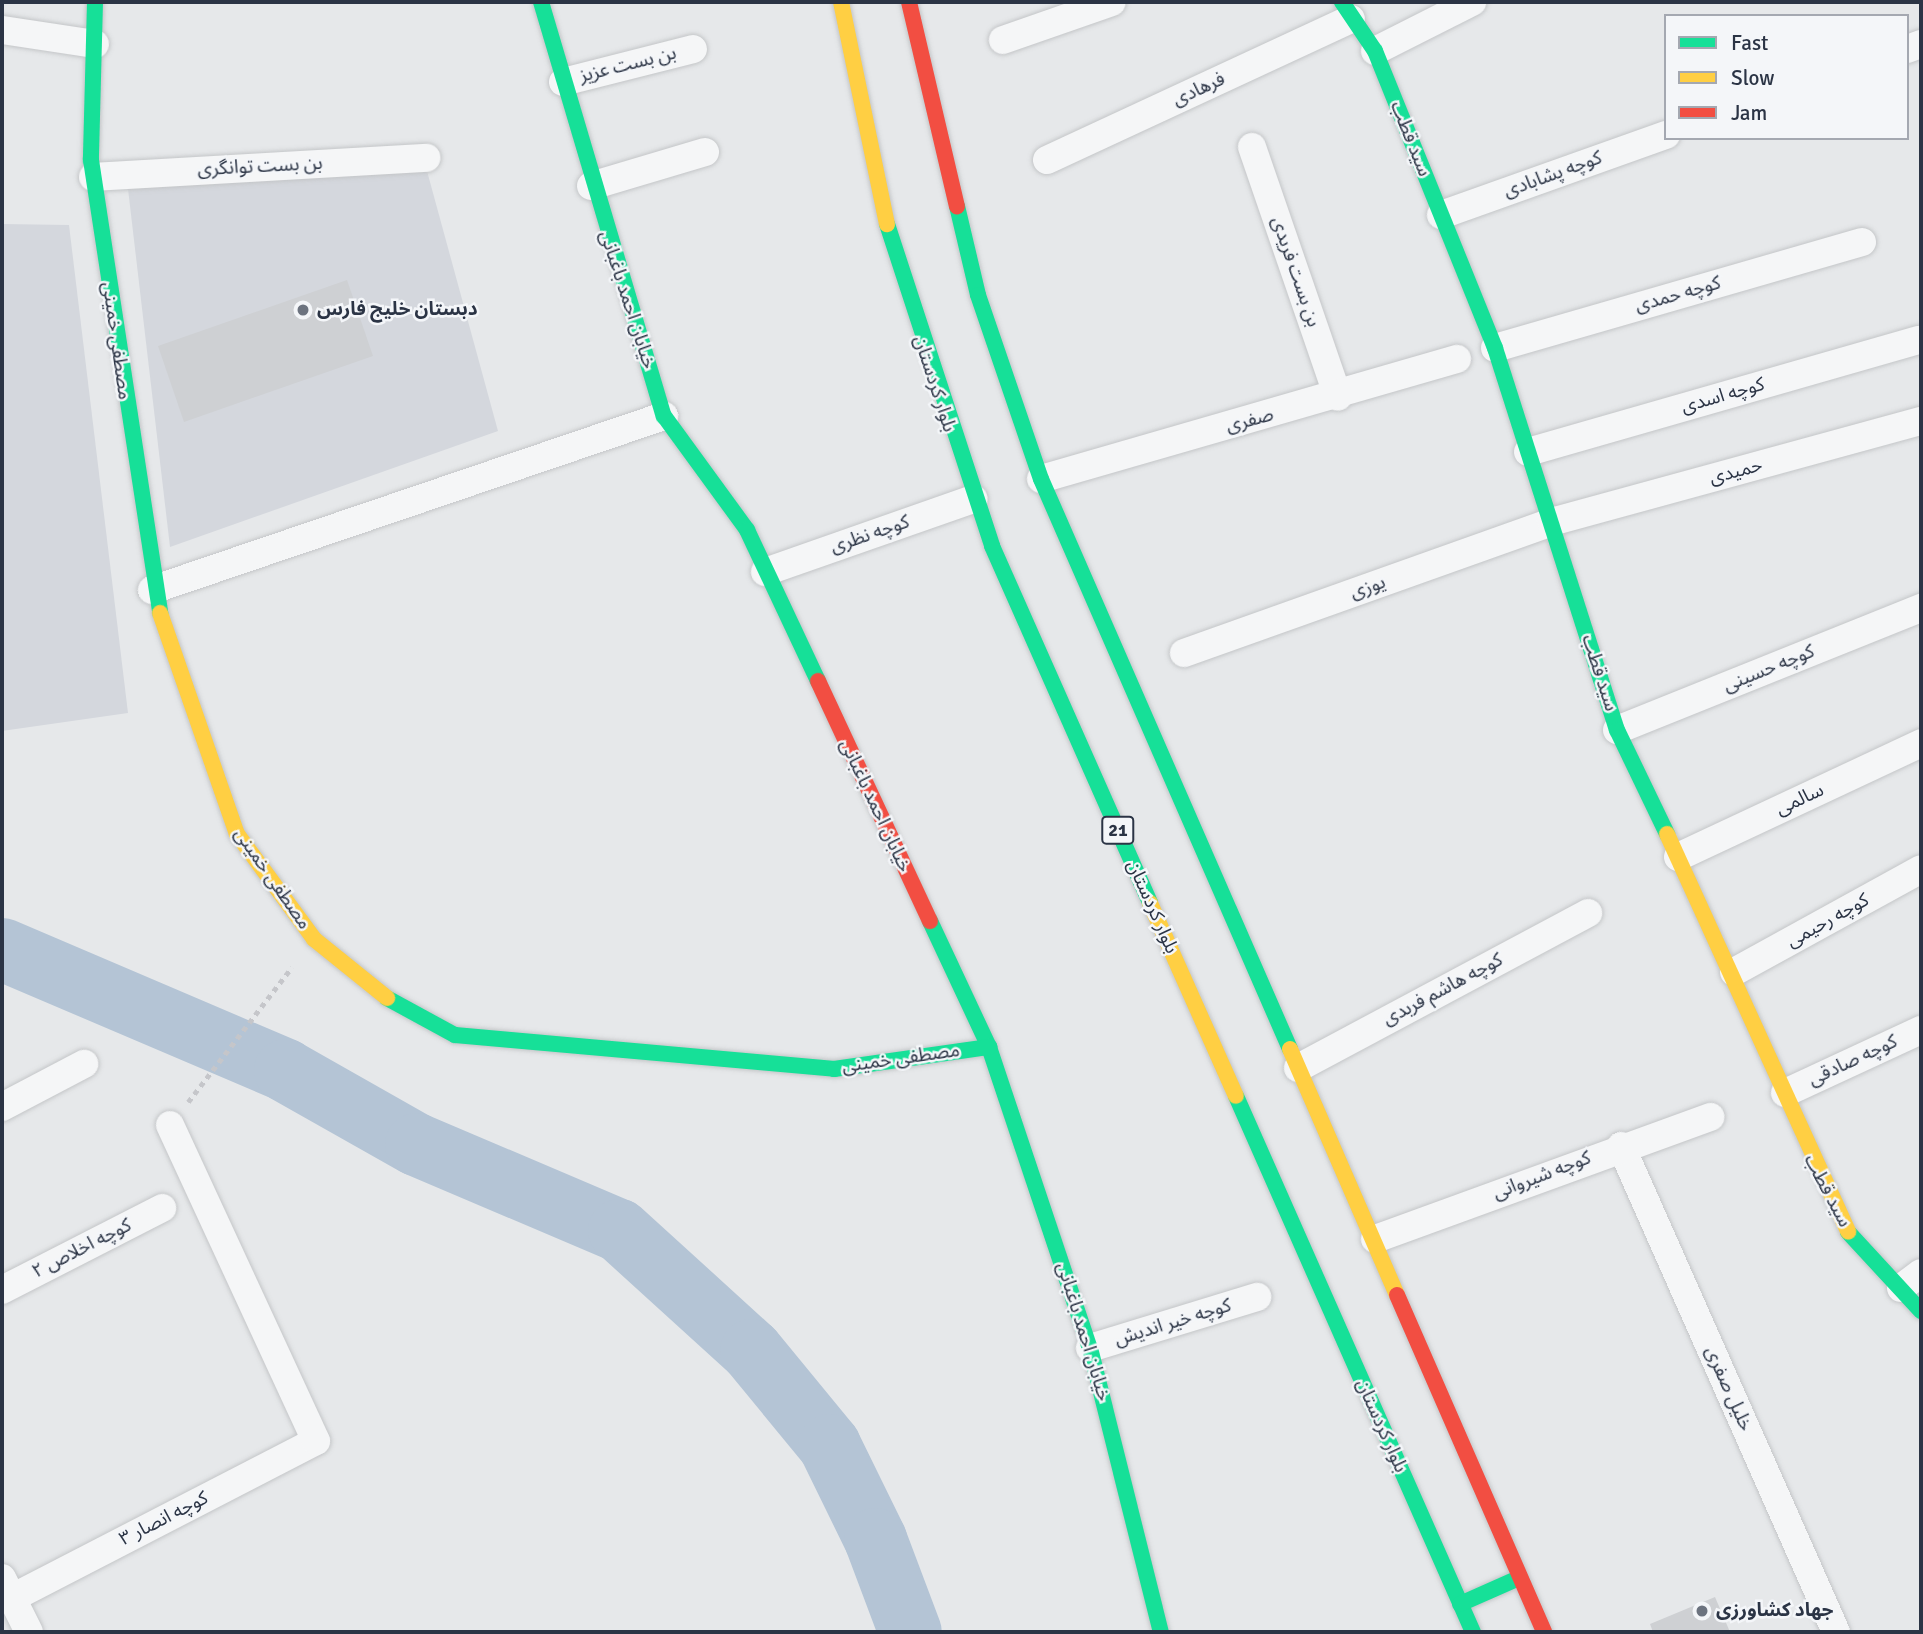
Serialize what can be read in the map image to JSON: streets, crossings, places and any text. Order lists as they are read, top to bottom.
{
  "streets": {
    "street": [
      "بن بست عزیز",
      "فرهادی",
      "سید قطب",
      "بن بست توانگری",
      "کوچه پشابادی",
      "بن بست فریدی",
      "کوچه حمدی",
      "خیابان احمد باغبانی",
      "مصطفی خمینی",
      "بلوار کردستان",
      "کوچه اسدی",
      "صفری",
      "حمیدی",
      "کوچه نظری",
      "یوزی",
      "کوچه حسینی",
      "سالمی",
      "21",
      "کوچه رحیمی",
      "کوچه هاشم فربدی",
      "کوچه صادقی",
      "کوچه شیروانی",
      "کوچه اخلاص ۲",
      "کوچه خیر اندیش",
      "خلیل صفری",
      "کوچه انصار ۳"
    ]
  },
  "crossings": [
    ["بن بست عزیز", "خیابان احمد باغبانی"],
    ["فرهادی", "سید قطب"],
    ["سید قطب", "کوچه پشابادی"],
    ["سید قطب", "کوچه حمدی"],
    ["سید قطب", "کوچه اسدی"],
    ["سید قطب", "حمیدی"],
    ["سید قطب", "یوزی"],
    ["سید قطب", "کوچه حسینی"],
    ["سید قطب", "سالمی"],
    ["سید قطب", "کوچه رحیمی"],
    ["سید قطب", "کوچه صادقی"],
    ["بن بست توانگری", "مصطفی خمینی"],
    ["بن بست فریدی", "صفری"],
    ["خیابان احمد باغبانی", "مصطفی خمینی"],
    ["خیابان احمد باغبانی", "کوچه نظری"],
    ["خیابان احمد باغبانی", "کوچه خیر اندیش"],
    ["بلوار کردستان", "کوچه نظری"],
    ["حمیدی", "یوزی"],
    ["کوچه شیروانی", "خلیل صفری"]
  ],
  "places": ["دبستان خلیج فارس", "جهاد کشاورزی"],
  "legend": ["Fast", "Slow", "Jam"]
}
